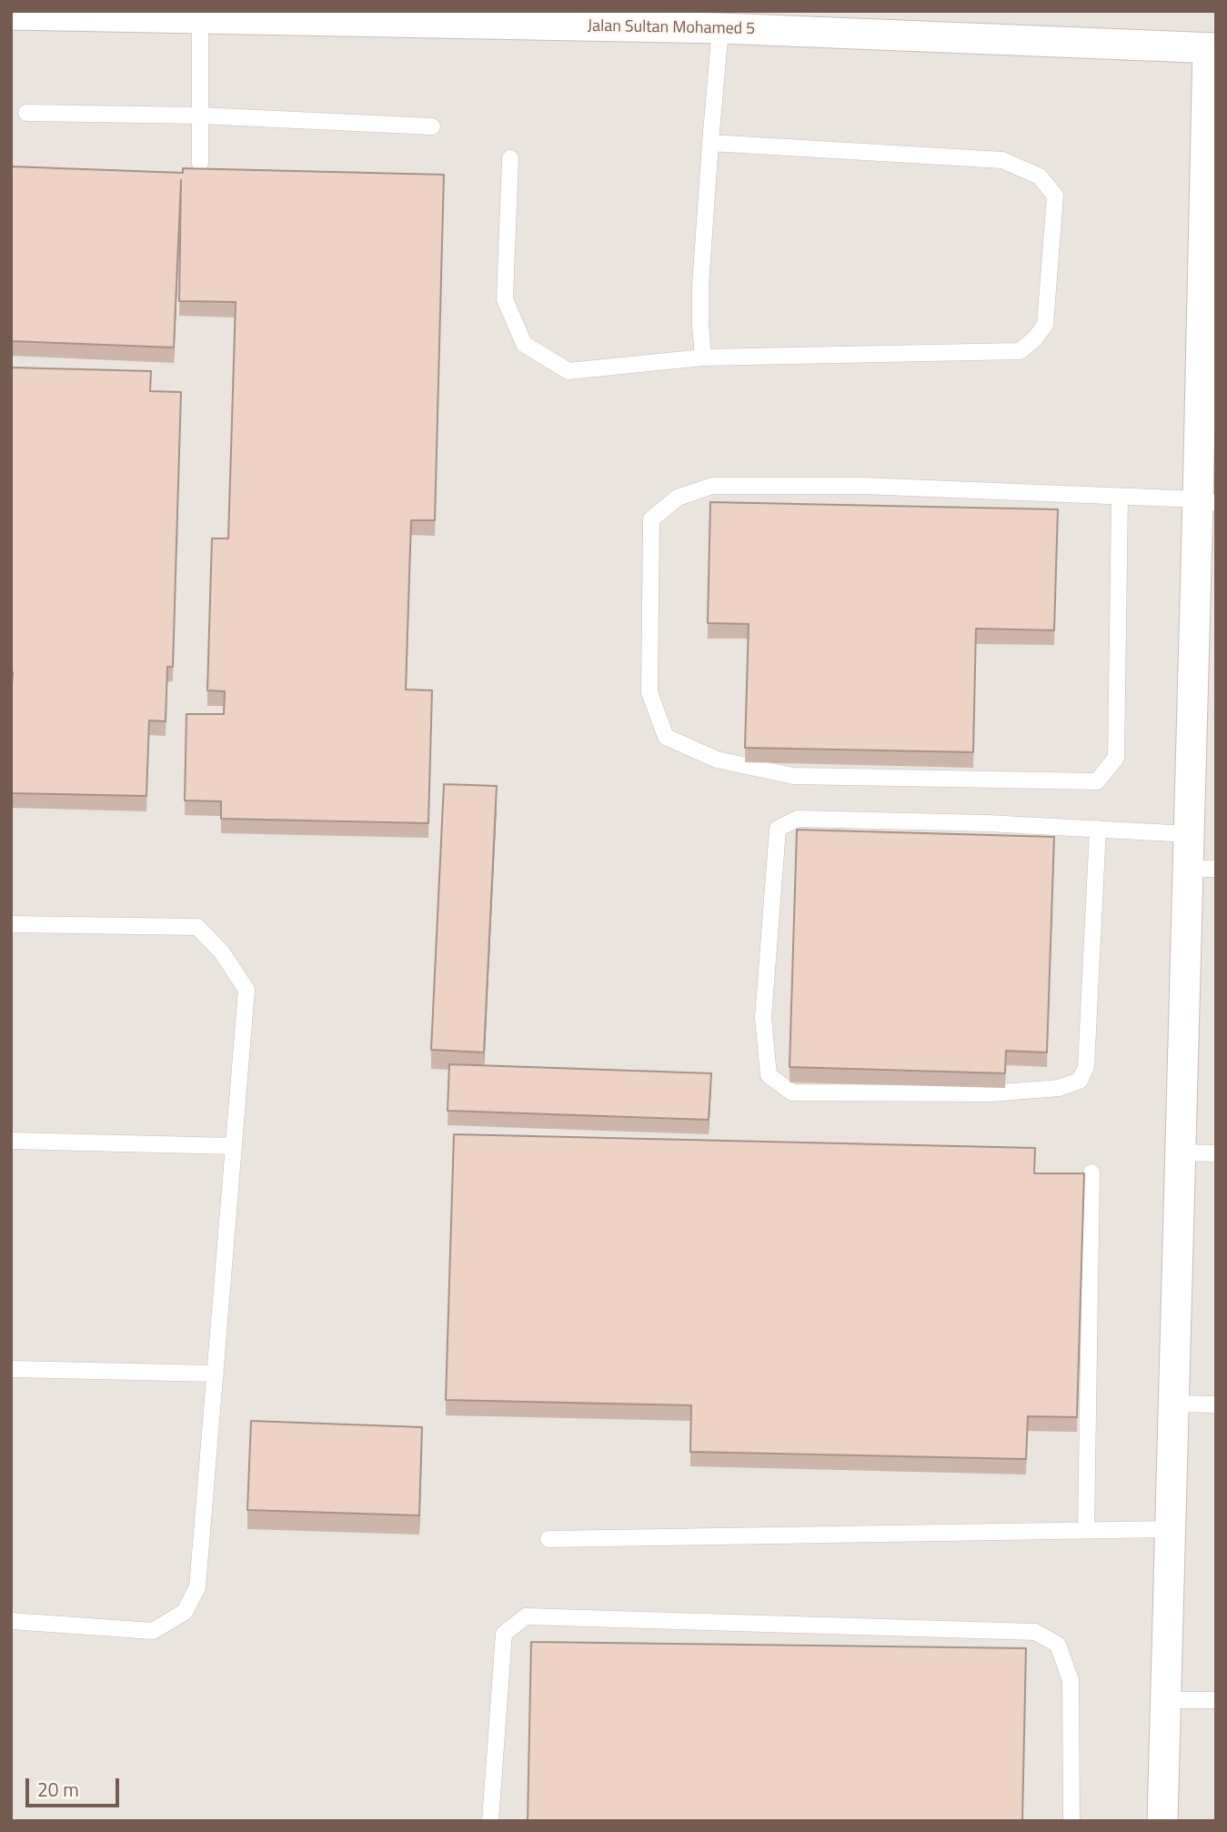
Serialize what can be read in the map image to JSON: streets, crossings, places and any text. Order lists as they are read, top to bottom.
{
  "streets": {
    "street": ["Jalan Sultan Mohamed 5"]
  },
  "scale_bar": "20 m"
}
